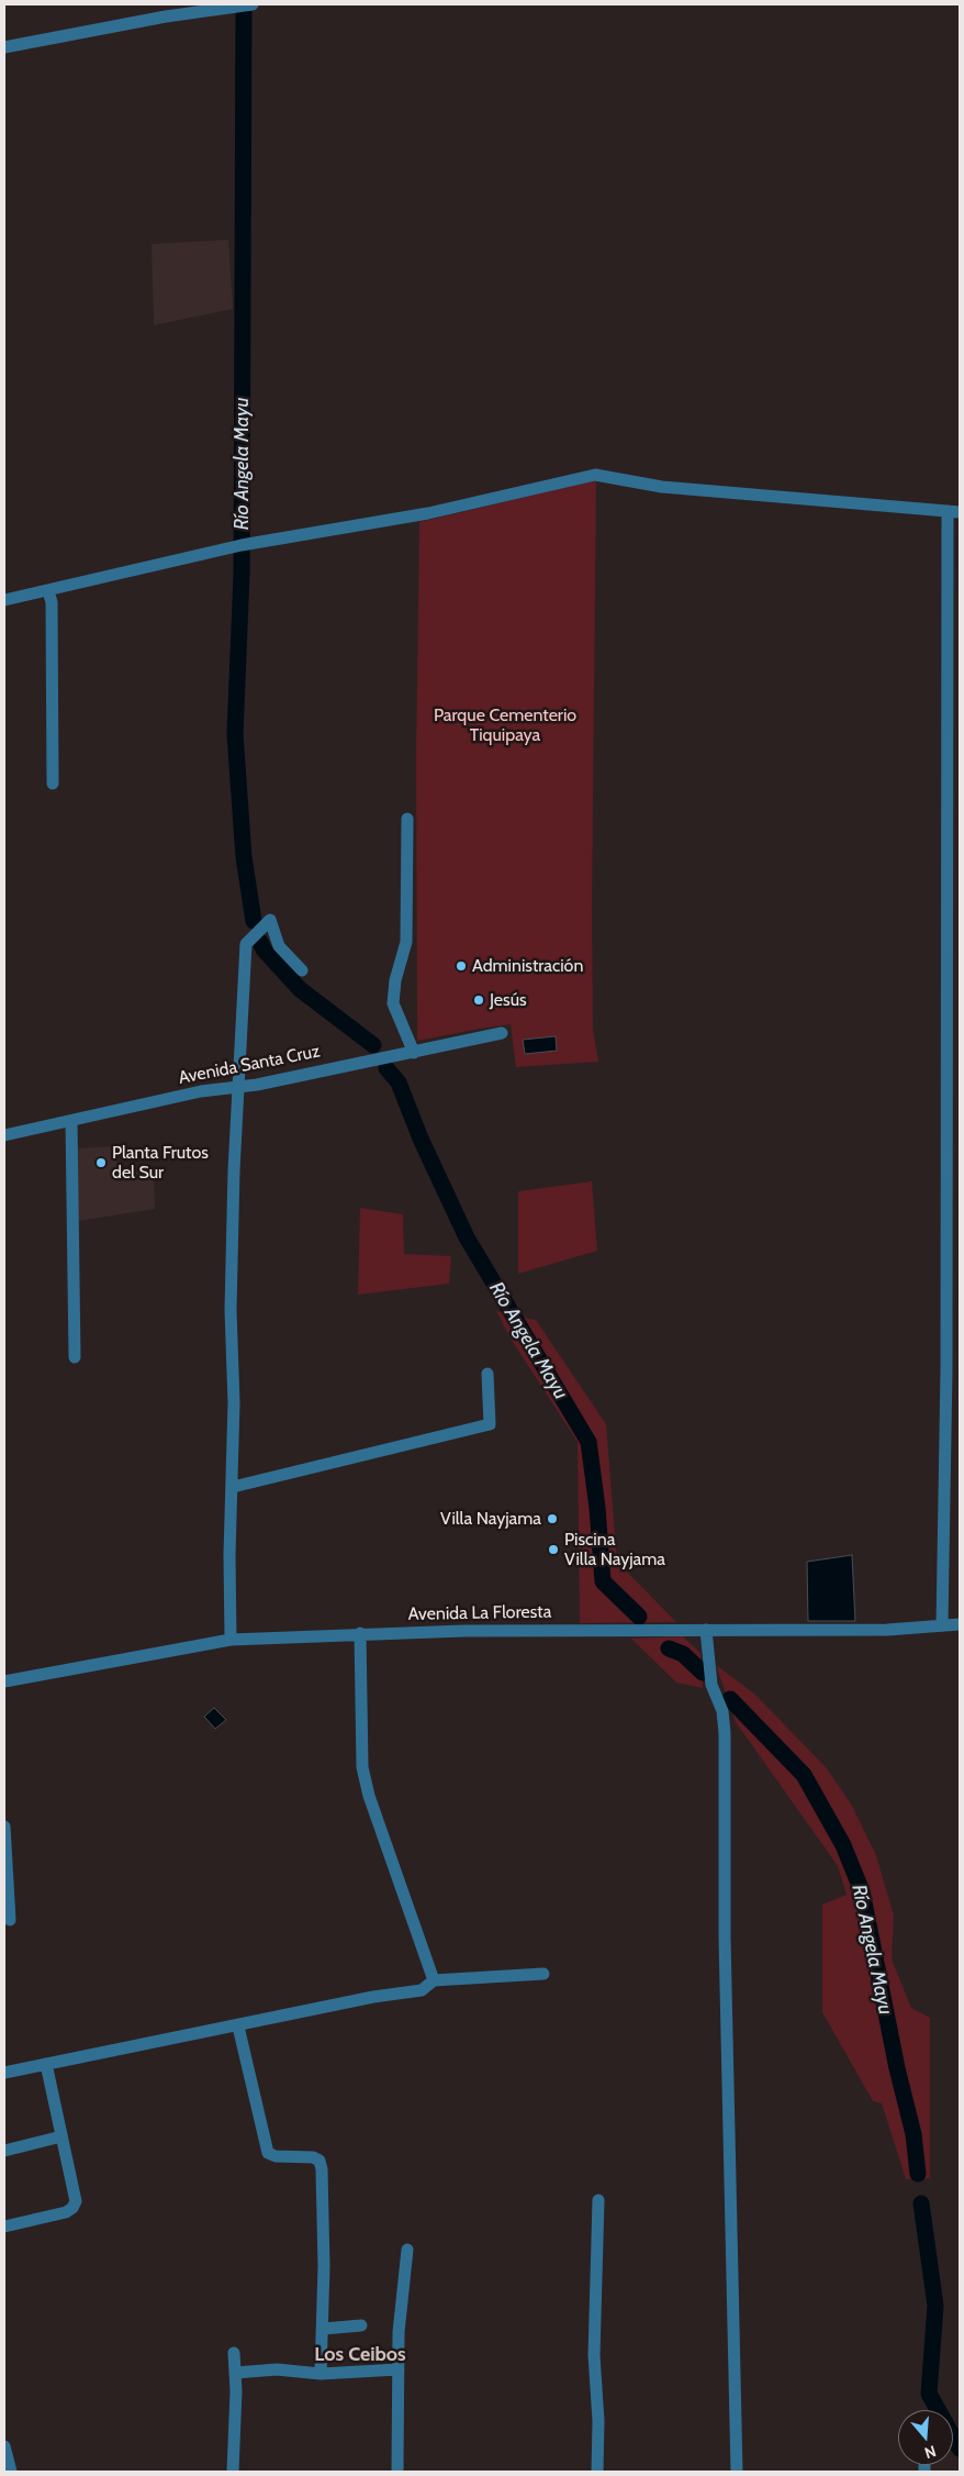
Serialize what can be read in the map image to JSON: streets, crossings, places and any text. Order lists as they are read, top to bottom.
{
  "streets": {
    "street": ["Avenida Santa Cruz", "Avenida La Floresta"]
  },
  "districts": ["Los Ceibos"],
  "water": ["Río Angela Mayu"],
  "parks": ["Parque Cementerio Tiquipaya"],
  "places": [
    "Administración",
    "Jesús",
    "Planta Frutos del Sur",
    "Villa Nayjama",
    "Piscina Villa Nayjama"
  ],
  "north": "bottom"
}
